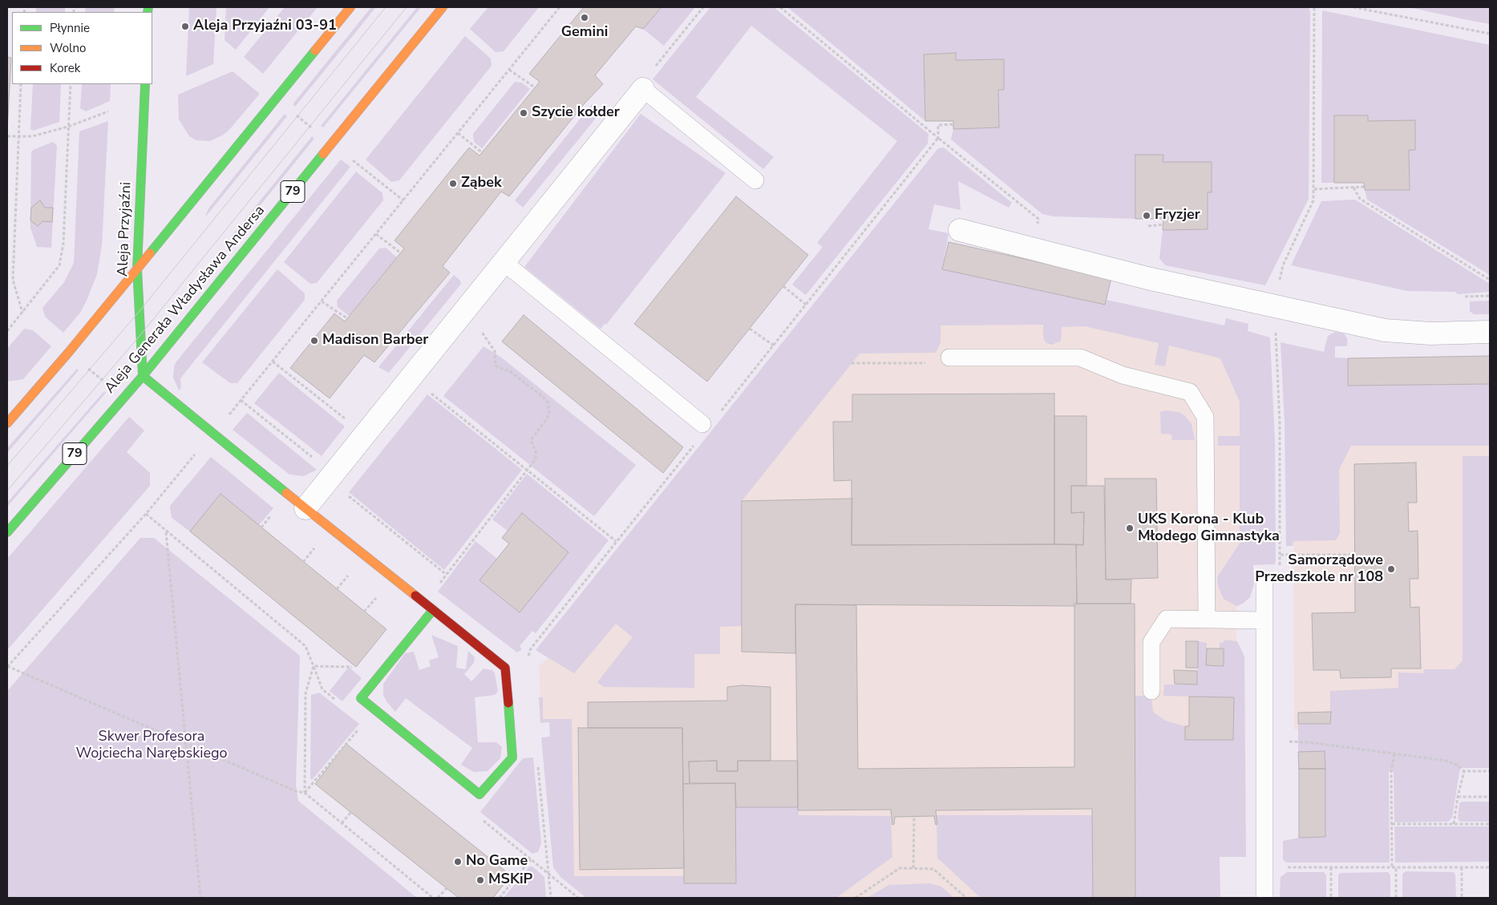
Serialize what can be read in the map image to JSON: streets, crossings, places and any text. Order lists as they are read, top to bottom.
{
  "streets": {
    "main road": ["79", "Aleja Przyjaźni", "Aleja Generała Władysława Andersa"]
  },
  "crossings": [
    ["Aleja Przyjaźni", "Aleja Generała Władysława Andersa"]
  ],
  "parks": ["Skwer Profesora Wojciecha Narębskiego"],
  "places": [
    "Gemini",
    "Aleja Przyjaźni 03-91",
    "Szycie kołder",
    "Ząbek",
    "Fryzjer",
    "Madison Barber",
    "UKS Korona - Klub Młodego Gimnastyka",
    "Samorządowe Przedszkole nr 108",
    "No Game",
    "MSKiP"
  ],
  "legend": ["Płynnie", "Wolno", "Korek"]
}
